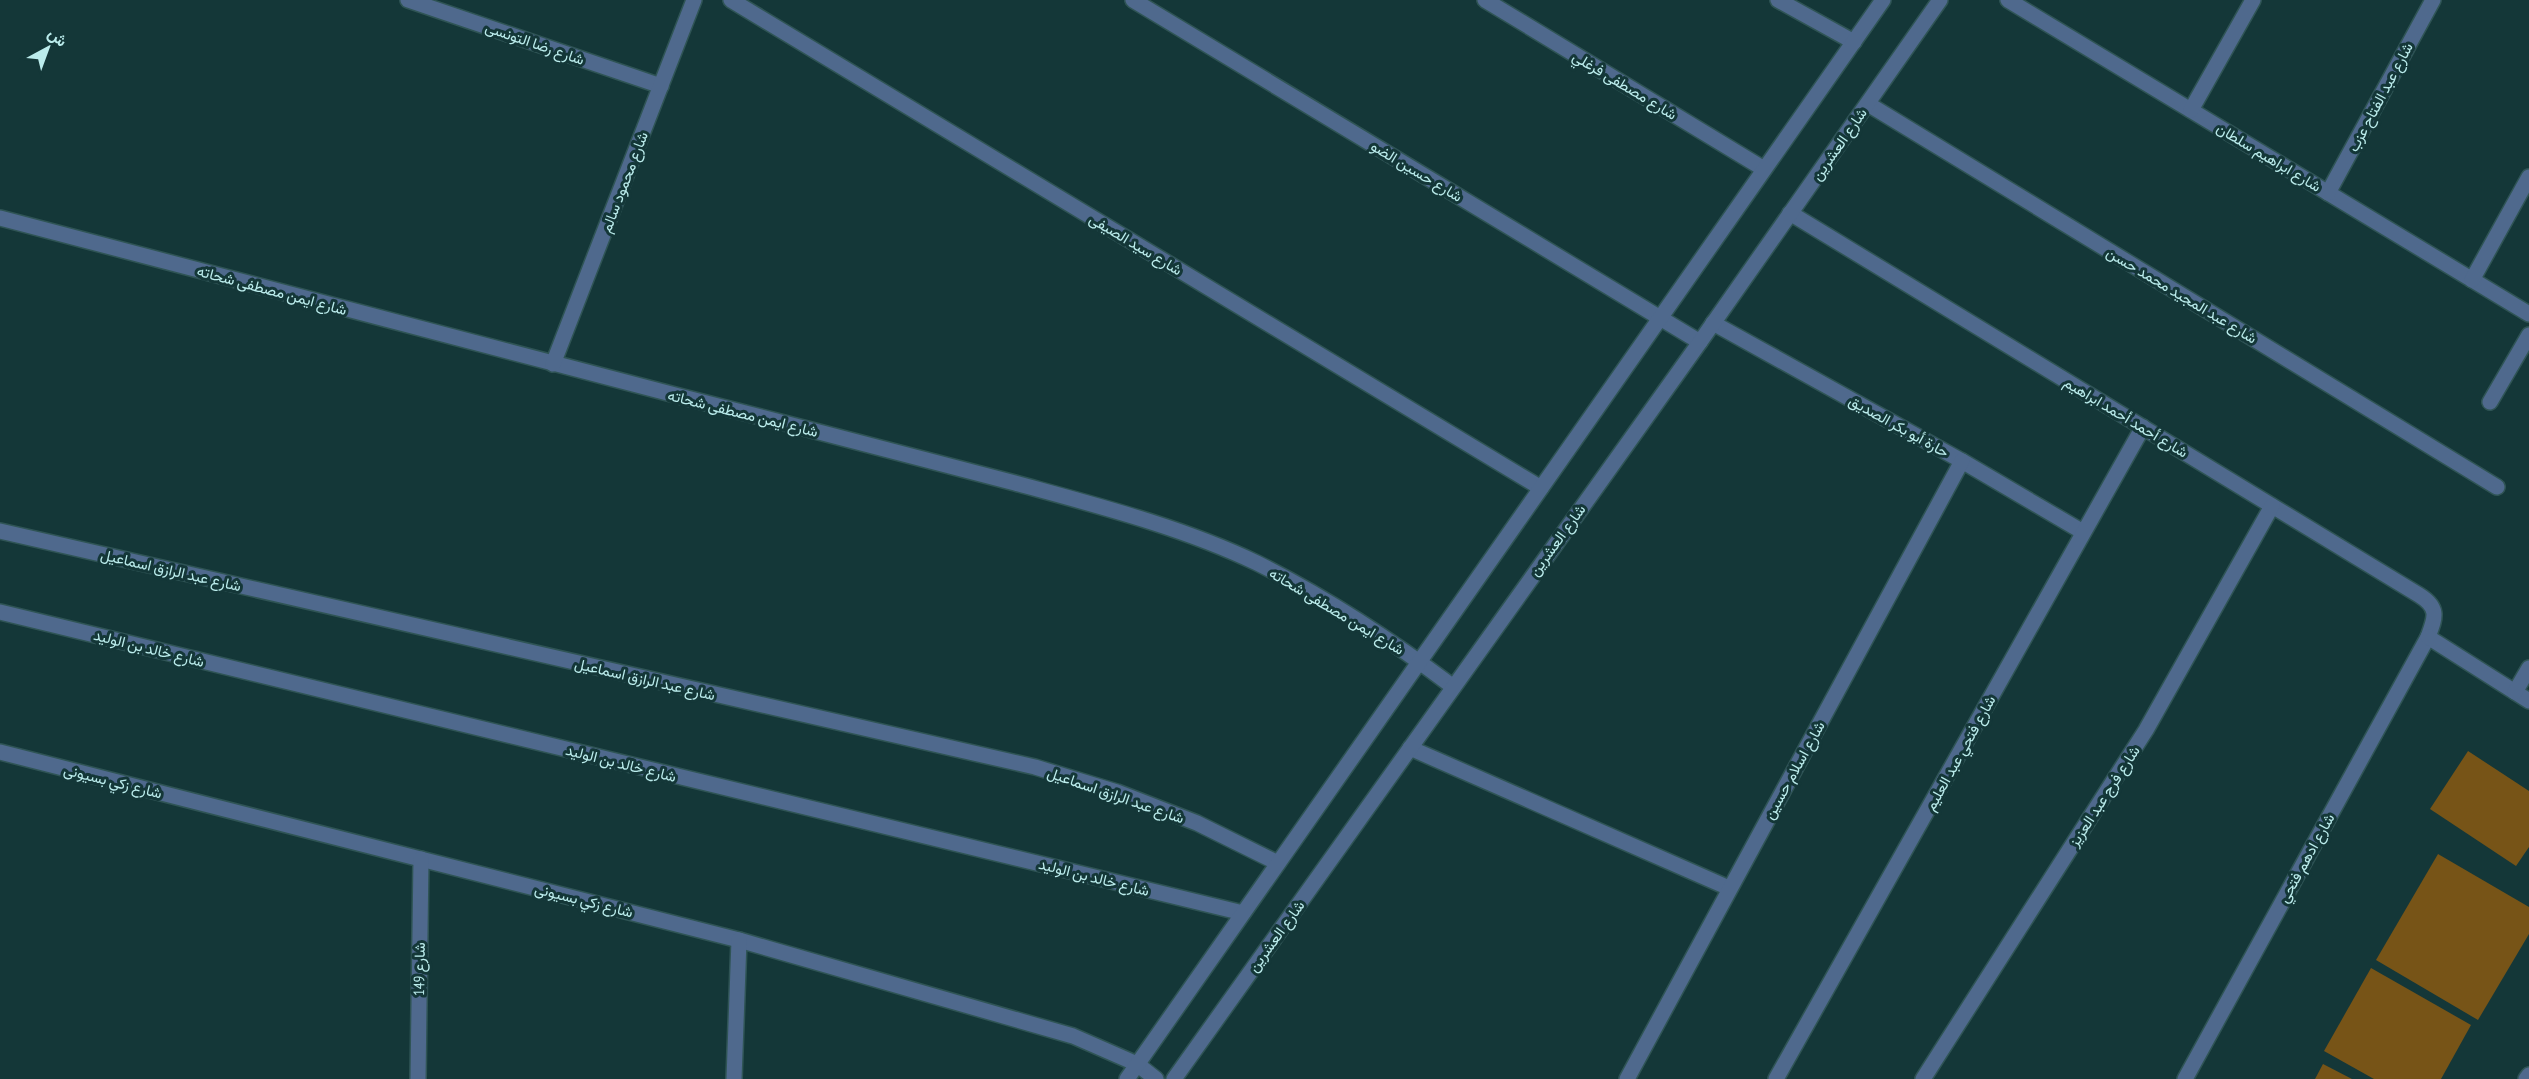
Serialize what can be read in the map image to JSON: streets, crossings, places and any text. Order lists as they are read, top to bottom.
{
  "streets": {
    "street": [
      "شارع رضا التونسى",
      "شارع مصطفى فرغلي",
      "شارع عبد الفتاح عزب",
      "شارع العشرين",
      "شارع ابراهيم سلطان",
      "شارع حسين الضو",
      "شارع محمود سالم",
      "شارع سيد الصيفى",
      "شارع ايمن مصطفى شحاته",
      "شارع عبد المجيد محمد حسن",
      "شارع أحمد أحمد ابراهيم",
      "حارة أبو بكر الصديق",
      "شارع عبد الرازق اسماعيل",
      "شارع خالد بن الوليد",
      "شارع فتحي عبد العليم",
      "شارع اسلام حسين",
      "شارع زكي بسيونى",
      "شارع فرج عبد العزيز",
      "شارع ادهم فتحي",
      "شارع 149"
    ]
  },
  "crossings": [
    ["شارع رضا التونسى", "شارع محمود سالم"],
    ["شارع عبد الفتاح عزب", "شارع ابراهيم سلطان"],
    ["شارع العشرين", "شارع حسين الضو"],
    ["شارع العشرين", "شارع ايمن مصطفى شحاته"],
    ["شارع العشرين", "شارع عبد المجيد محمد حسن"],
    ["شارع العشرين", "شارع أحمد أحمد ابراهيم"],
    ["شارع العشرين", "حارة أبو بكر الصديق"],
    ["شارع محمود سالم", "شارع ايمن مصطفى شحاته"],
    ["شارع أحمد أحمد ابراهيم", "شارع فتحي عبد العليم"],
    ["شارع أحمد أحمد ابراهيم", "شارع فرج عبد العزيز"],
    ["شارع أحمد أحمد ابراهيم", "شارع ادهم فتحي"],
    ["حارة أبو بكر الصديق", "شارع فتحي عبد العليم"],
    ["حارة أبو بكر الصديق", "شارع اسلام حسين"],
    ["شارع زكي بسيونى", "شارع 149"]
  ],
  "north": "top right"
}
